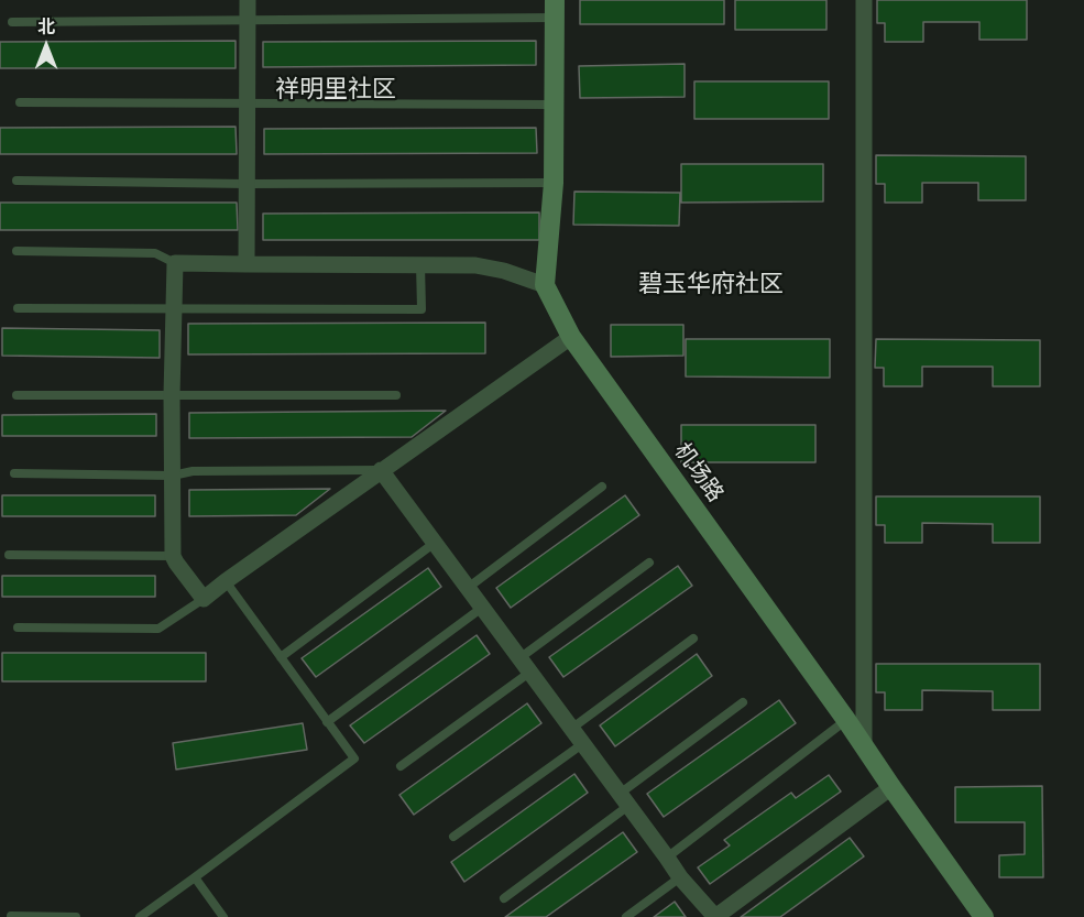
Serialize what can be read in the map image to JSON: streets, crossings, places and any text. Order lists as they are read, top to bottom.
{
  "streets": {
    "street": ["机场路"]
  },
  "districts": ["祥明里社区", "碧玉华府社区"],
  "north": "top"
}
